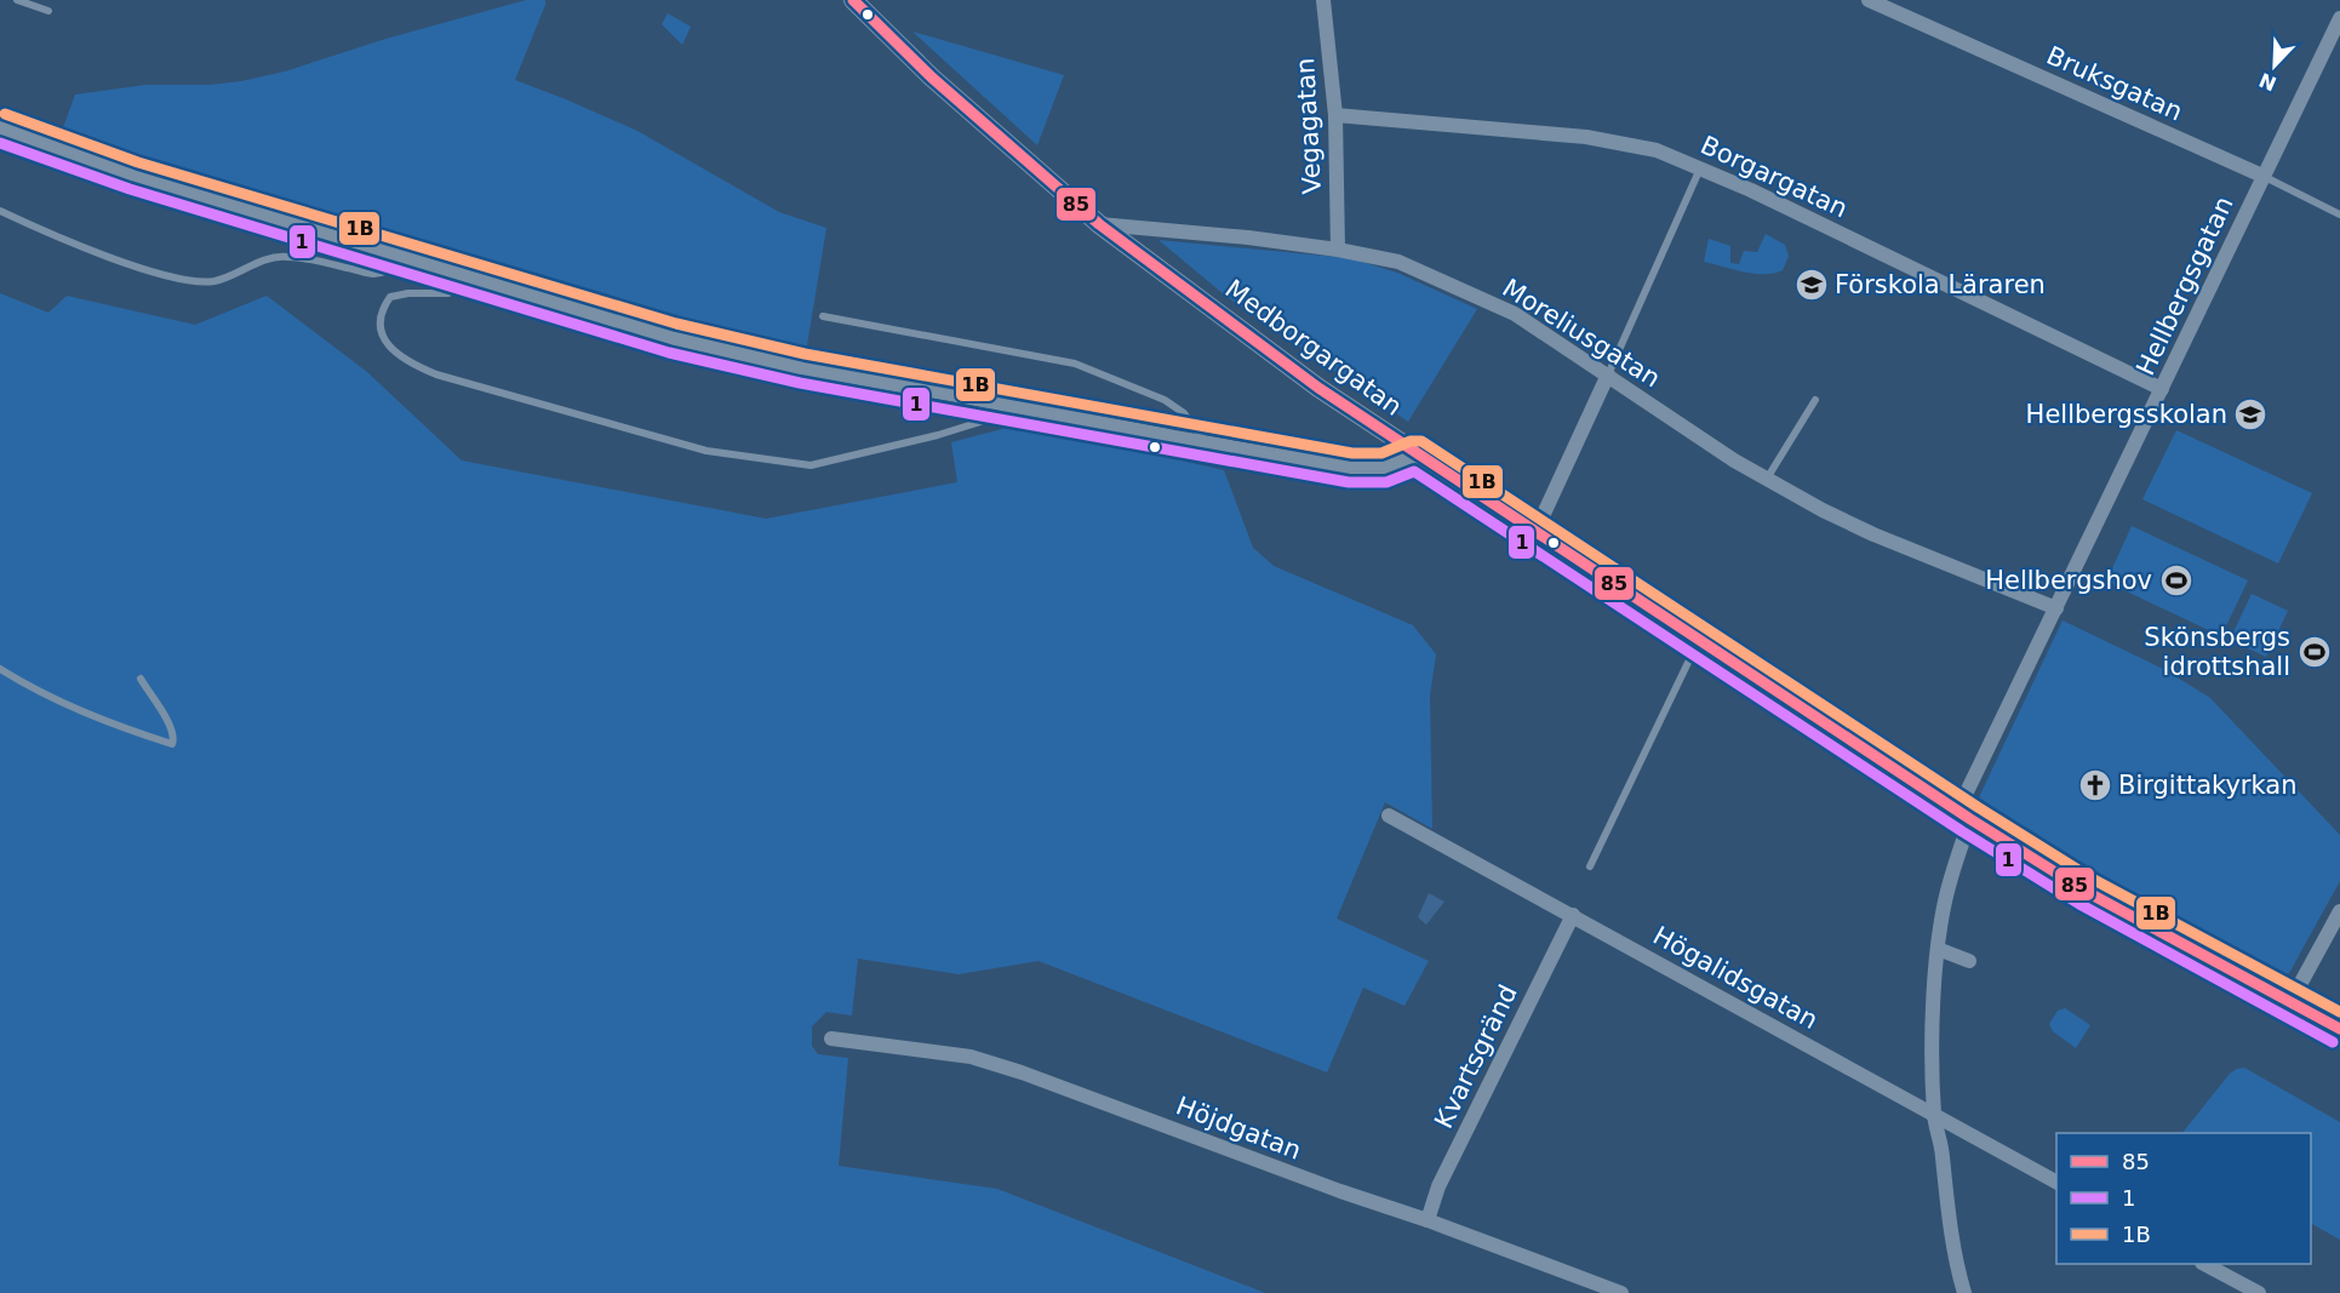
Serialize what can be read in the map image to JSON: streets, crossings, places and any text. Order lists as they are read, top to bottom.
{
  "streets": {
    "street": [
      "Bruksgatan",
      "Vegagatan",
      "Borgargatan",
      "Hellbergsgatan",
      "Moreliusgatan",
      "Medborgargatan",
      "Högalidsgatan",
      "Kvartsgränd",
      "Höjdgatan"
    ]
  },
  "crossings": [
    ["Bruksgatan", "Hellbergsgatan"],
    ["Vegagatan", "Borgargatan"],
    ["Vegagatan", "Moreliusgatan"],
    ["Borgargatan", "Hellbergsgatan"],
    ["Hellbergsgatan", "Moreliusgatan"],
    ["Hellbergsgatan", "Medborgargatan"],
    ["Hellbergsgatan", "Högalidsgatan"],
    ["Moreliusgatan", "Medborgargatan"],
    ["Högalidsgatan", "Kvartsgränd"],
    ["Kvartsgränd", "Höjdgatan"]
  ],
  "places": {
    "school or university": ["Förskola Läraren", "Hellbergsskolan"],
    "sports": ["Hellbergshov", "Skönsbergs idrottshall"],
    "church": ["Birgittakyrkan"]
  },
  "lines": ["transit line 85", "transit line 1B", "transit line 1"],
  "legend": ["85", "1", "1B"],
  "north": "bottom left"
}
